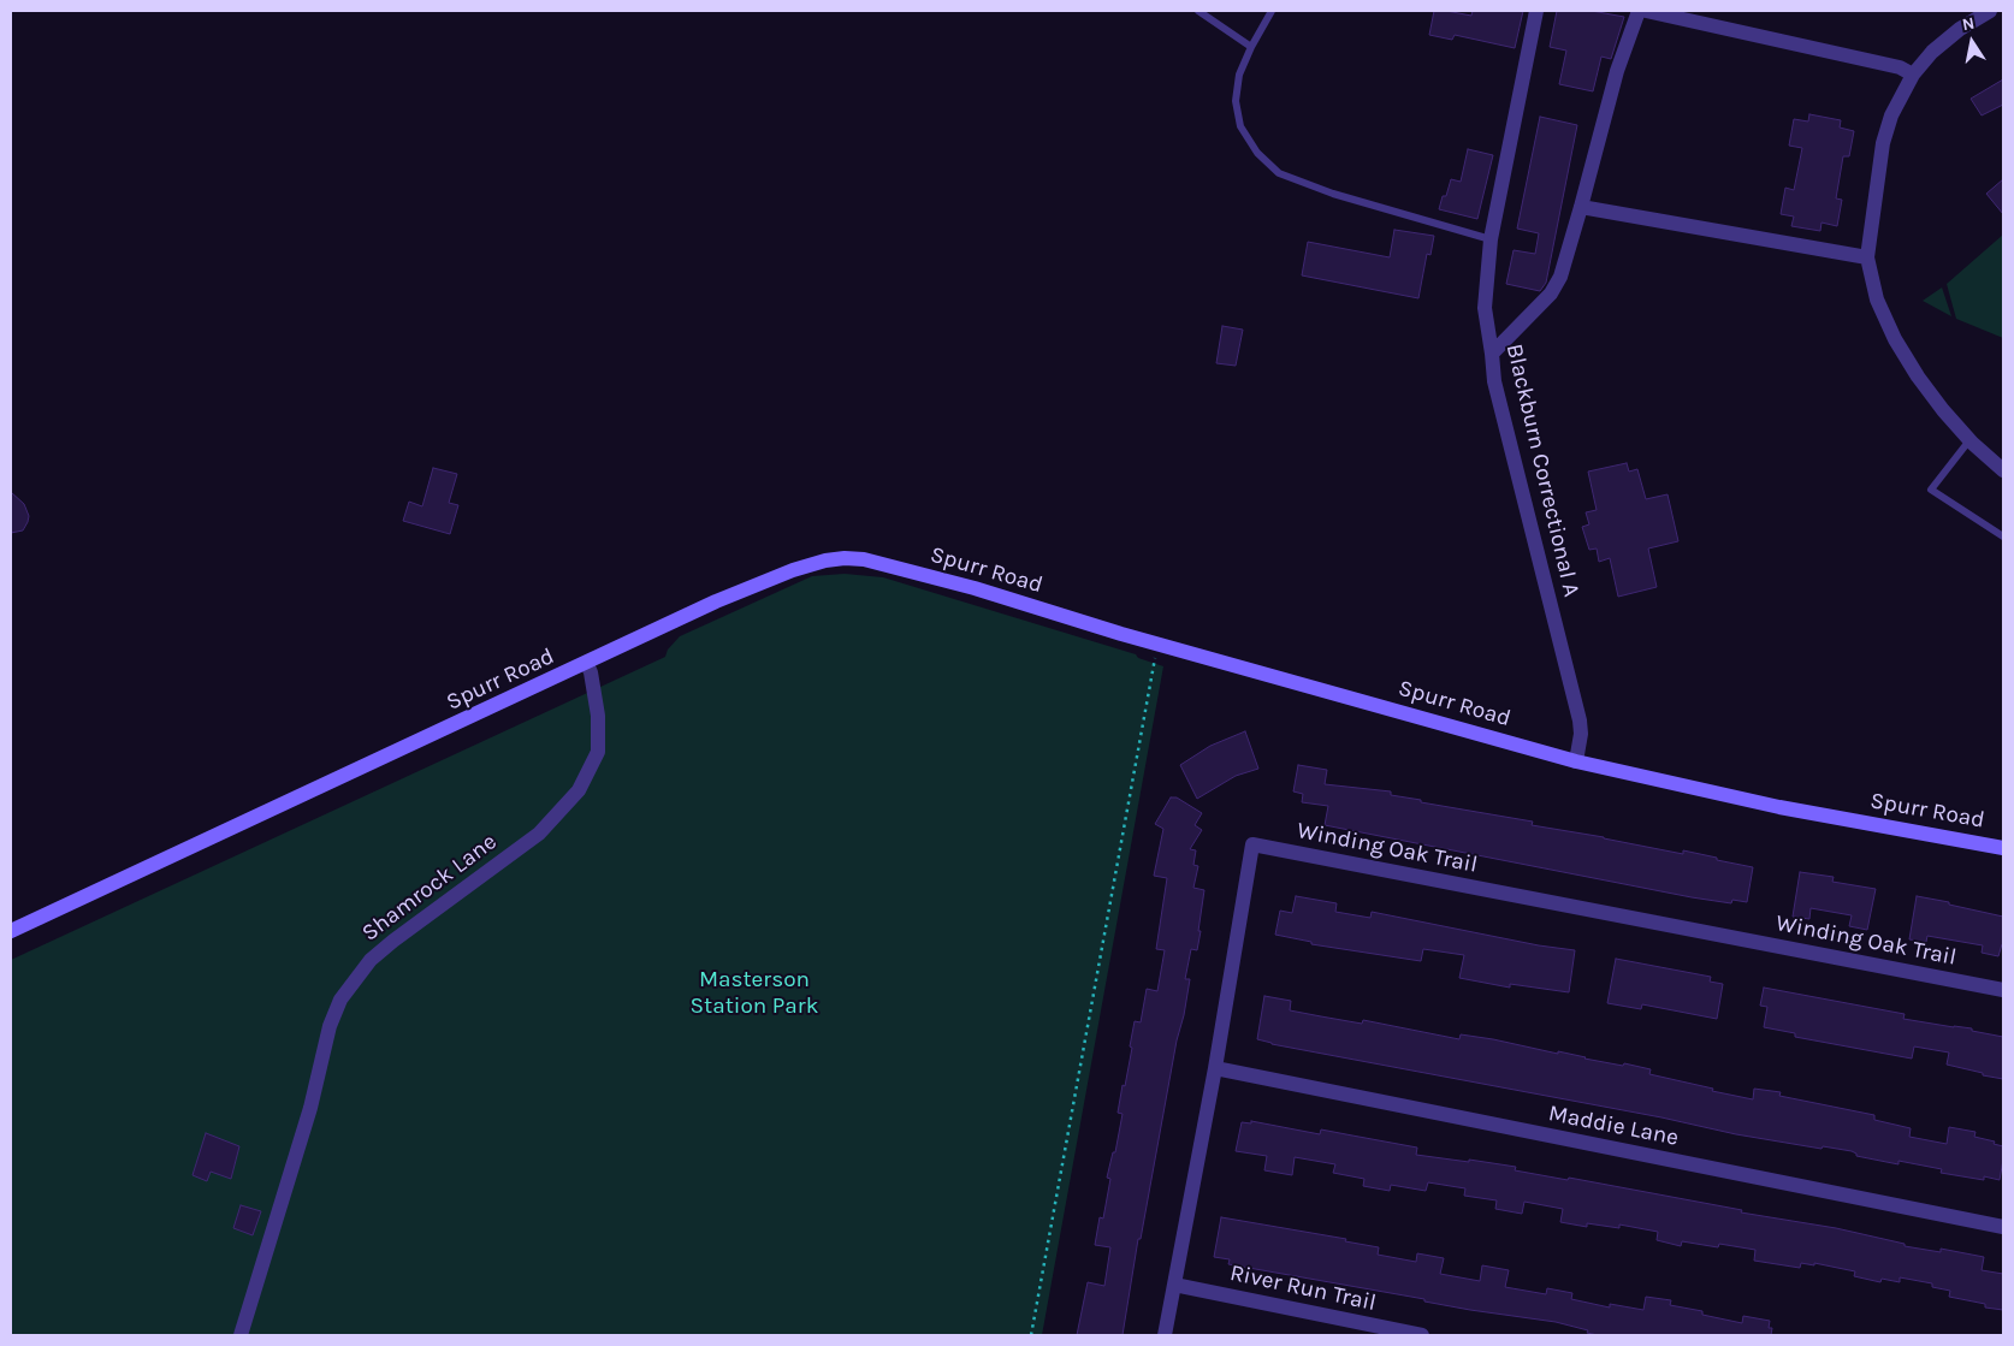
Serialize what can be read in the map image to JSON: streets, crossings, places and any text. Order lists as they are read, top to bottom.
{
  "streets": {
    "street": [
      "Blackburn Correctional A",
      "Spurr Road",
      "Winding Oak Trail",
      "Shamrock Lane",
      "Maddie Lane",
      "River Run Trail"
    ]
  },
  "crossings": [
    ["Blackburn Correctional A", "Spurr Road"],
    ["Spurr Road", "Shamrock Lane"],
    ["Winding Oak Trail", "Maddie Lane"],
    ["Winding Oak Trail", "River Run Trail"]
  ],
  "parks": ["Masterson Station Park"],
  "north": "top"
}
